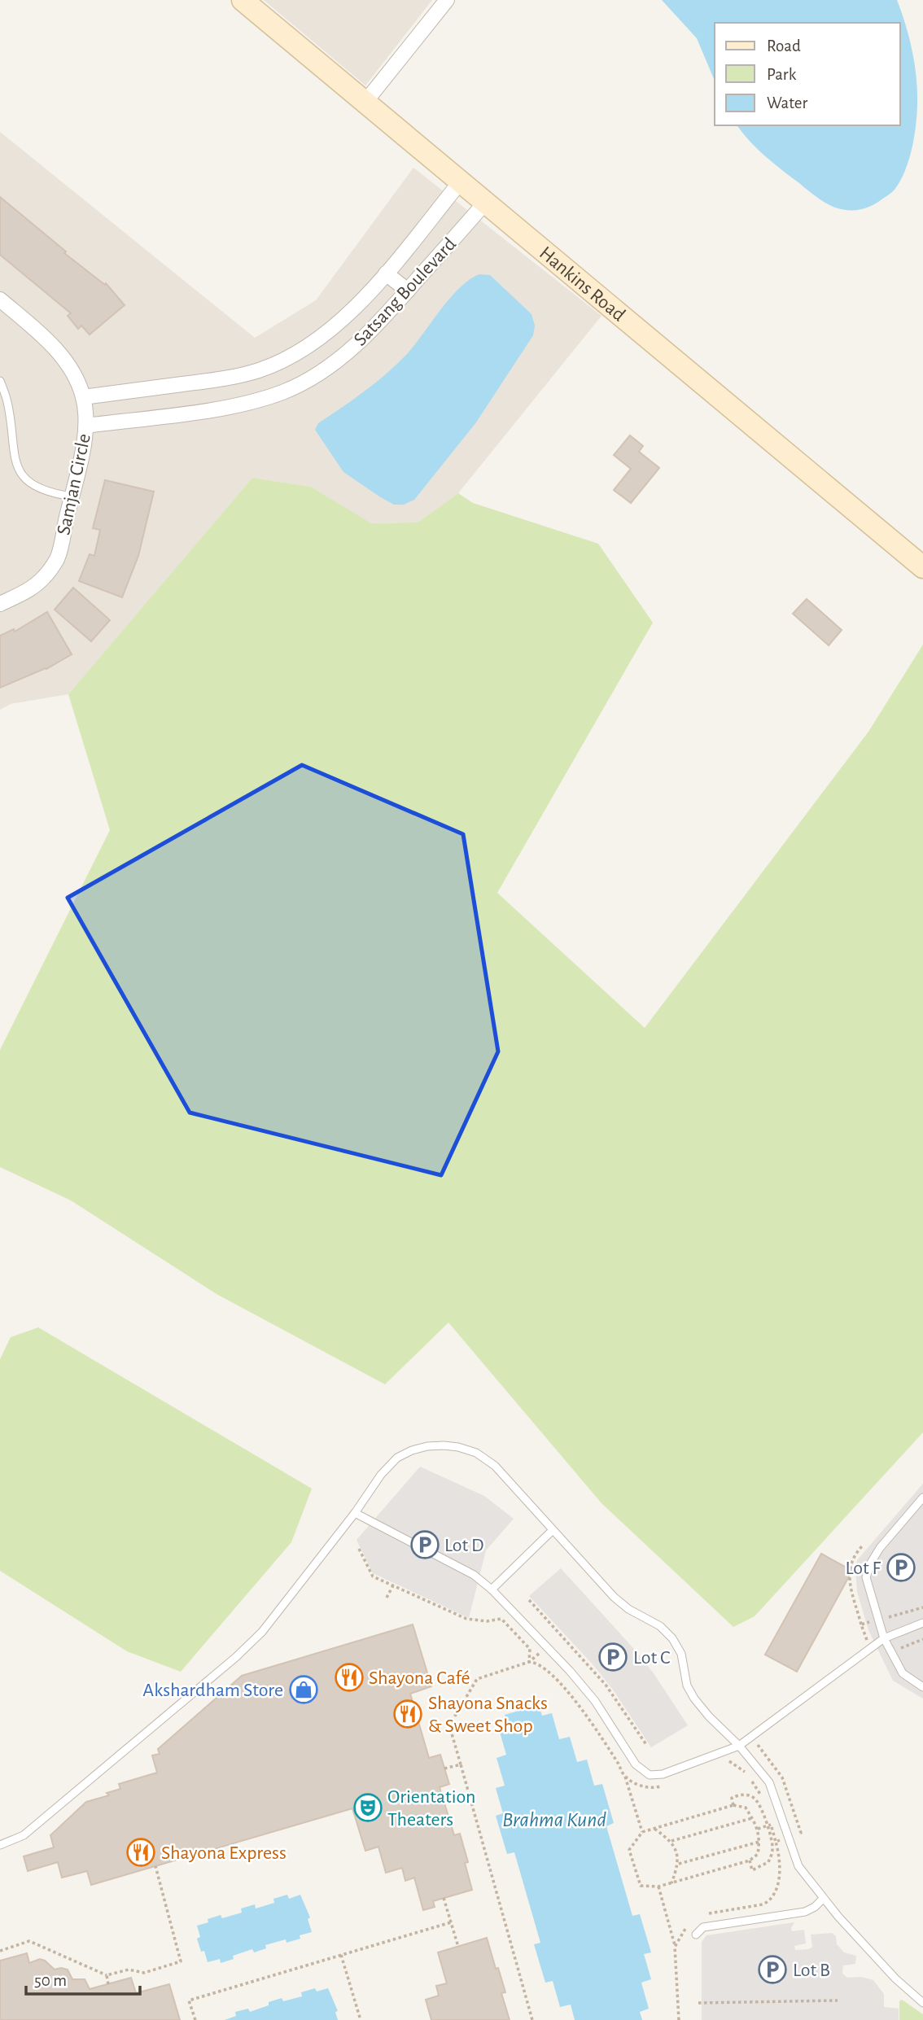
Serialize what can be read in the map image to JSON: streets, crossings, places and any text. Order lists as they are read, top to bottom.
{
  "streets": {
    "main road": ["Hankins Road"],
    "street": ["Satsang Boulevard", "Samjan Circle"]
  },
  "crossings": [
    ["Hankins Road", "Satsang Boulevard"],
    ["Satsang Boulevard", "Samjan Circle"]
  ],
  "water": ["Brahma Kund"],
  "places": {
    "parking": [
      "Lot D",
      "Lot F",
      "Lot C",
      "Lot B"
    ],
    "restaurant": ["Shayona Café", "Shayona Snacks & Sweet Shop", "Shayona Express"],
    "shop": ["Akshardham Store"],
    "theatre": ["Orientation Theaters"]
  },
  "legend": ["Road", "Park", "Water"],
  "scale_bar": "50 m"
}
